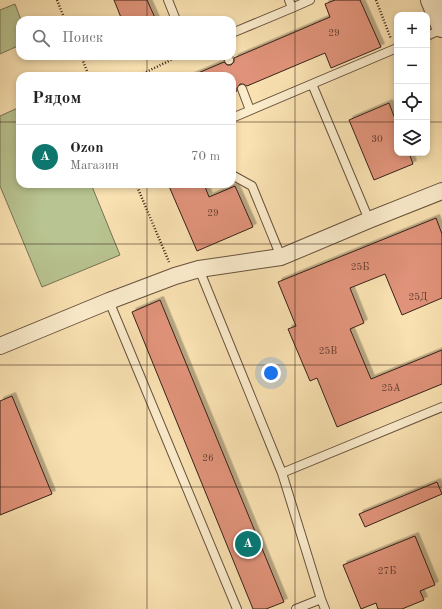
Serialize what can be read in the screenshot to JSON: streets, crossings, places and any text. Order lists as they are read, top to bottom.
{
  "house_numbers": [
    "29",
    "30",
    "29",
    "25Б",
    "25Д",
    "25В",
    "25А",
    "26",
    "27Б"
  ],
  "page": {
    "map_buttons": ["+", "−"],
    "search": "Поиск",
    "heading": "Рядом",
    "list": [
      {
        "mark": "A",
        "name": "Ozon",
        "note": "Магазин",
        "value": "70 m"
      }
    ],
    "pins": "A"
  }
}
